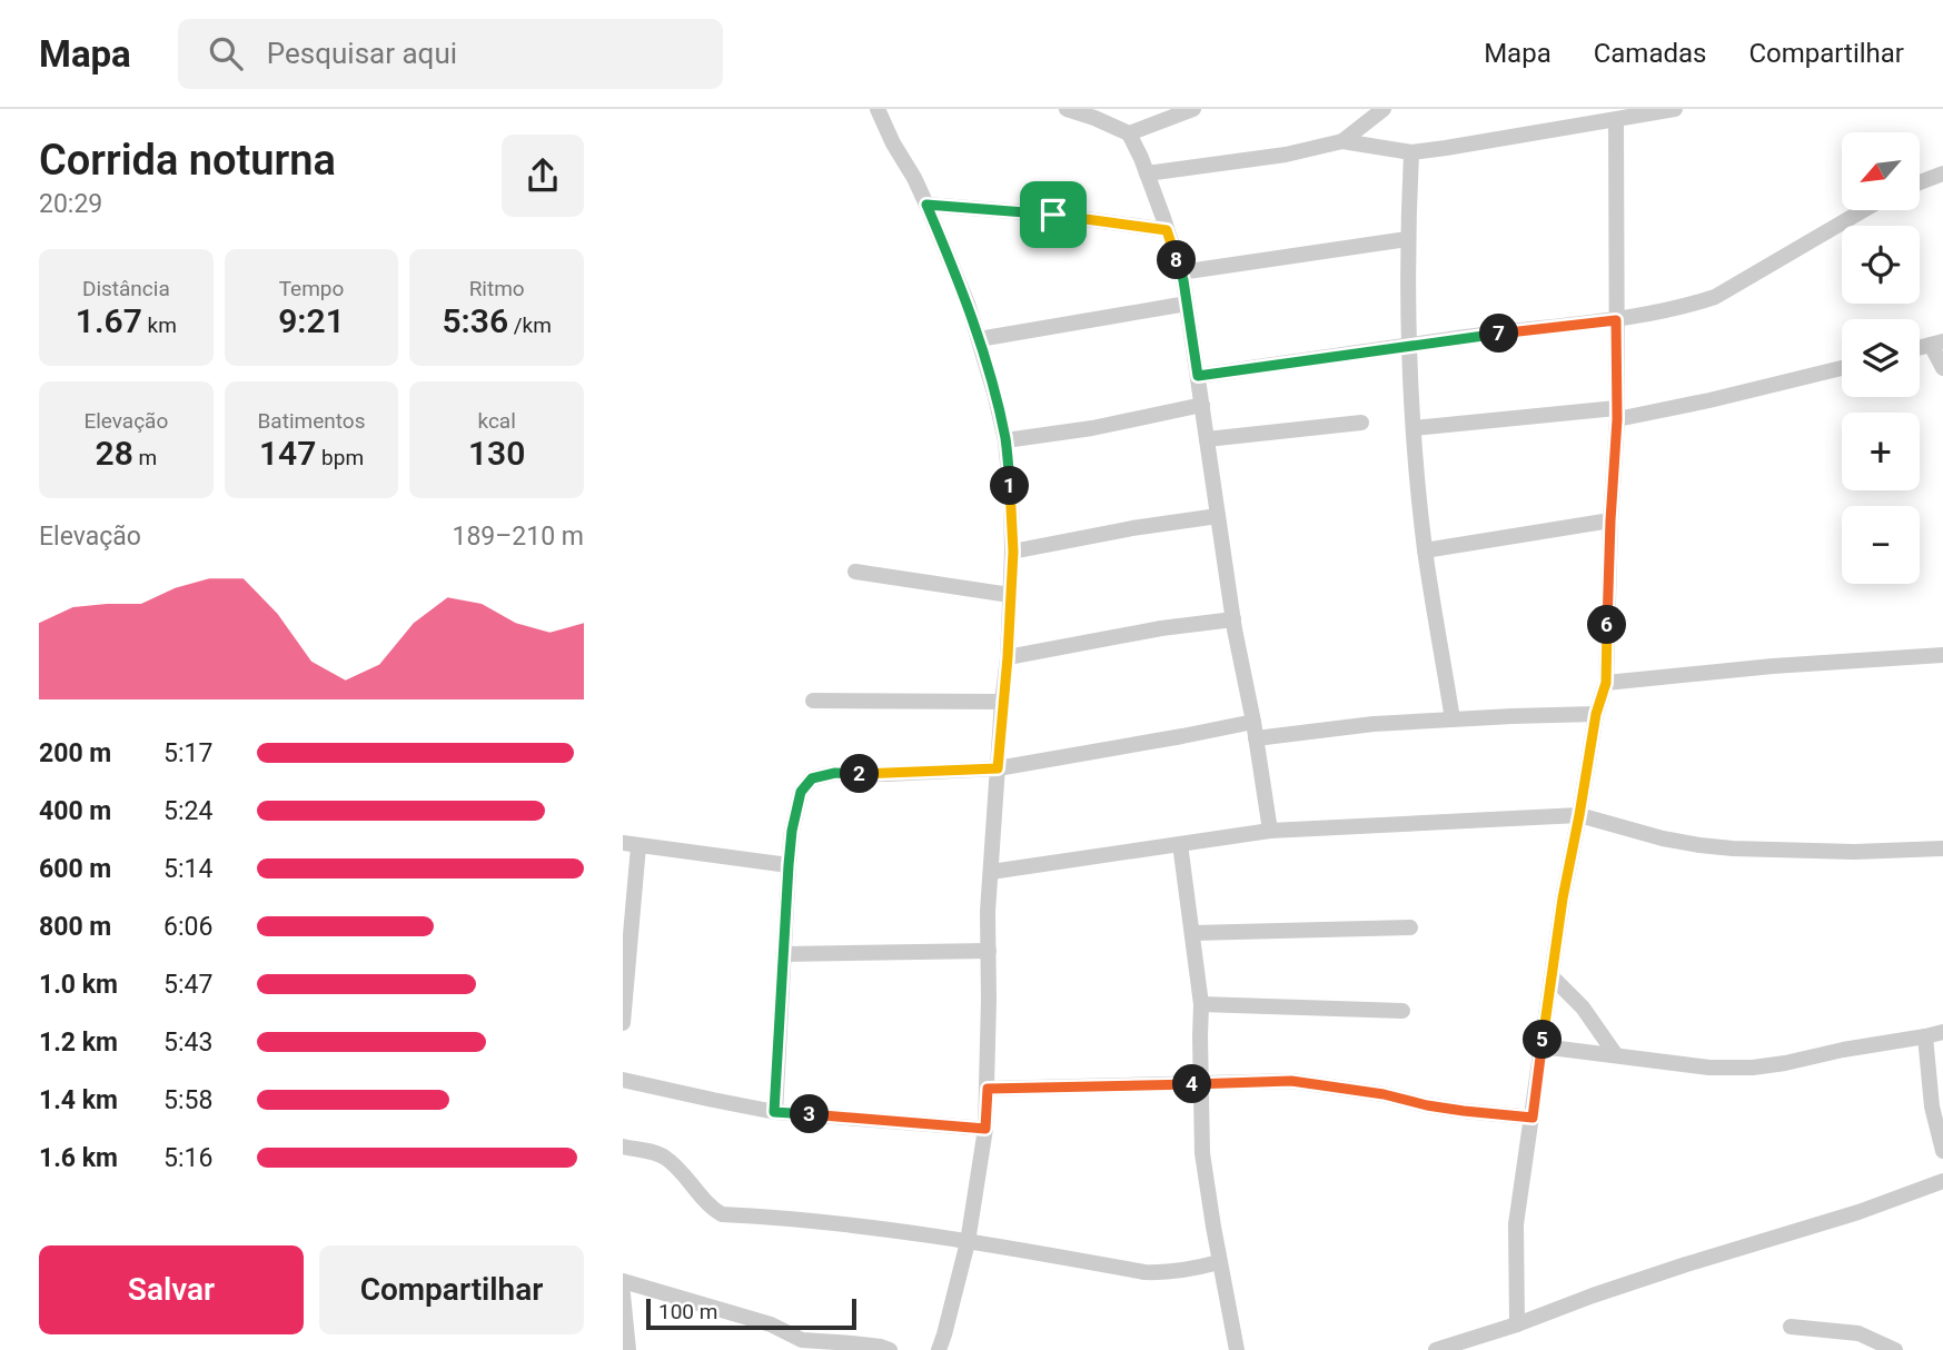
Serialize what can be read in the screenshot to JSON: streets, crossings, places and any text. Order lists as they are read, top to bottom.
{
  "scale_bar": "100 m",
  "north": "bottom left",
  "page": {
    "header": "Mapa",
    "search": "Pesquisar aqui",
    "nav": ["Mapa", "Camadas", "Compartilhar"],
    "heading": ["Corrida noturna", "20:29"],
    "map_buttons": ["+", "−"],
    "pins": [
      "8",
      "7",
      "1",
      "6",
      "2",
      "5",
      "4",
      "3"
    ],
    "stats": [
      ["Distância", "1.67 km"],
      ["Tempo", "9:21"],
      ["Ritmo", "5:36 /km"],
      ["Elevação", "28 m"],
      ["Batimentos", "147 bpm"],
      ["kcal", "130"]
    ],
    "chart": ["Elevação", "189–210 m"],
    "list": [
      {
        "name": "200 m",
        "note": "5:17"
      },
      {
        "name": "400 m",
        "note": "5:24"
      },
      {
        "name": "600 m",
        "note": "5:14"
      },
      {
        "name": "800 m",
        "note": "6:06"
      },
      {
        "name": "1.0 km",
        "note": "5:47"
      },
      {
        "name": "1.2 km",
        "note": "5:43"
      },
      {
        "name": "1.4 km",
        "note": "5:58"
      },
      {
        "name": "1.6 km",
        "note": "5:16"
      }
    ],
    "buttons": ["Salvar", "Compartilhar"],
    "scale": "100 m"
  }
}
